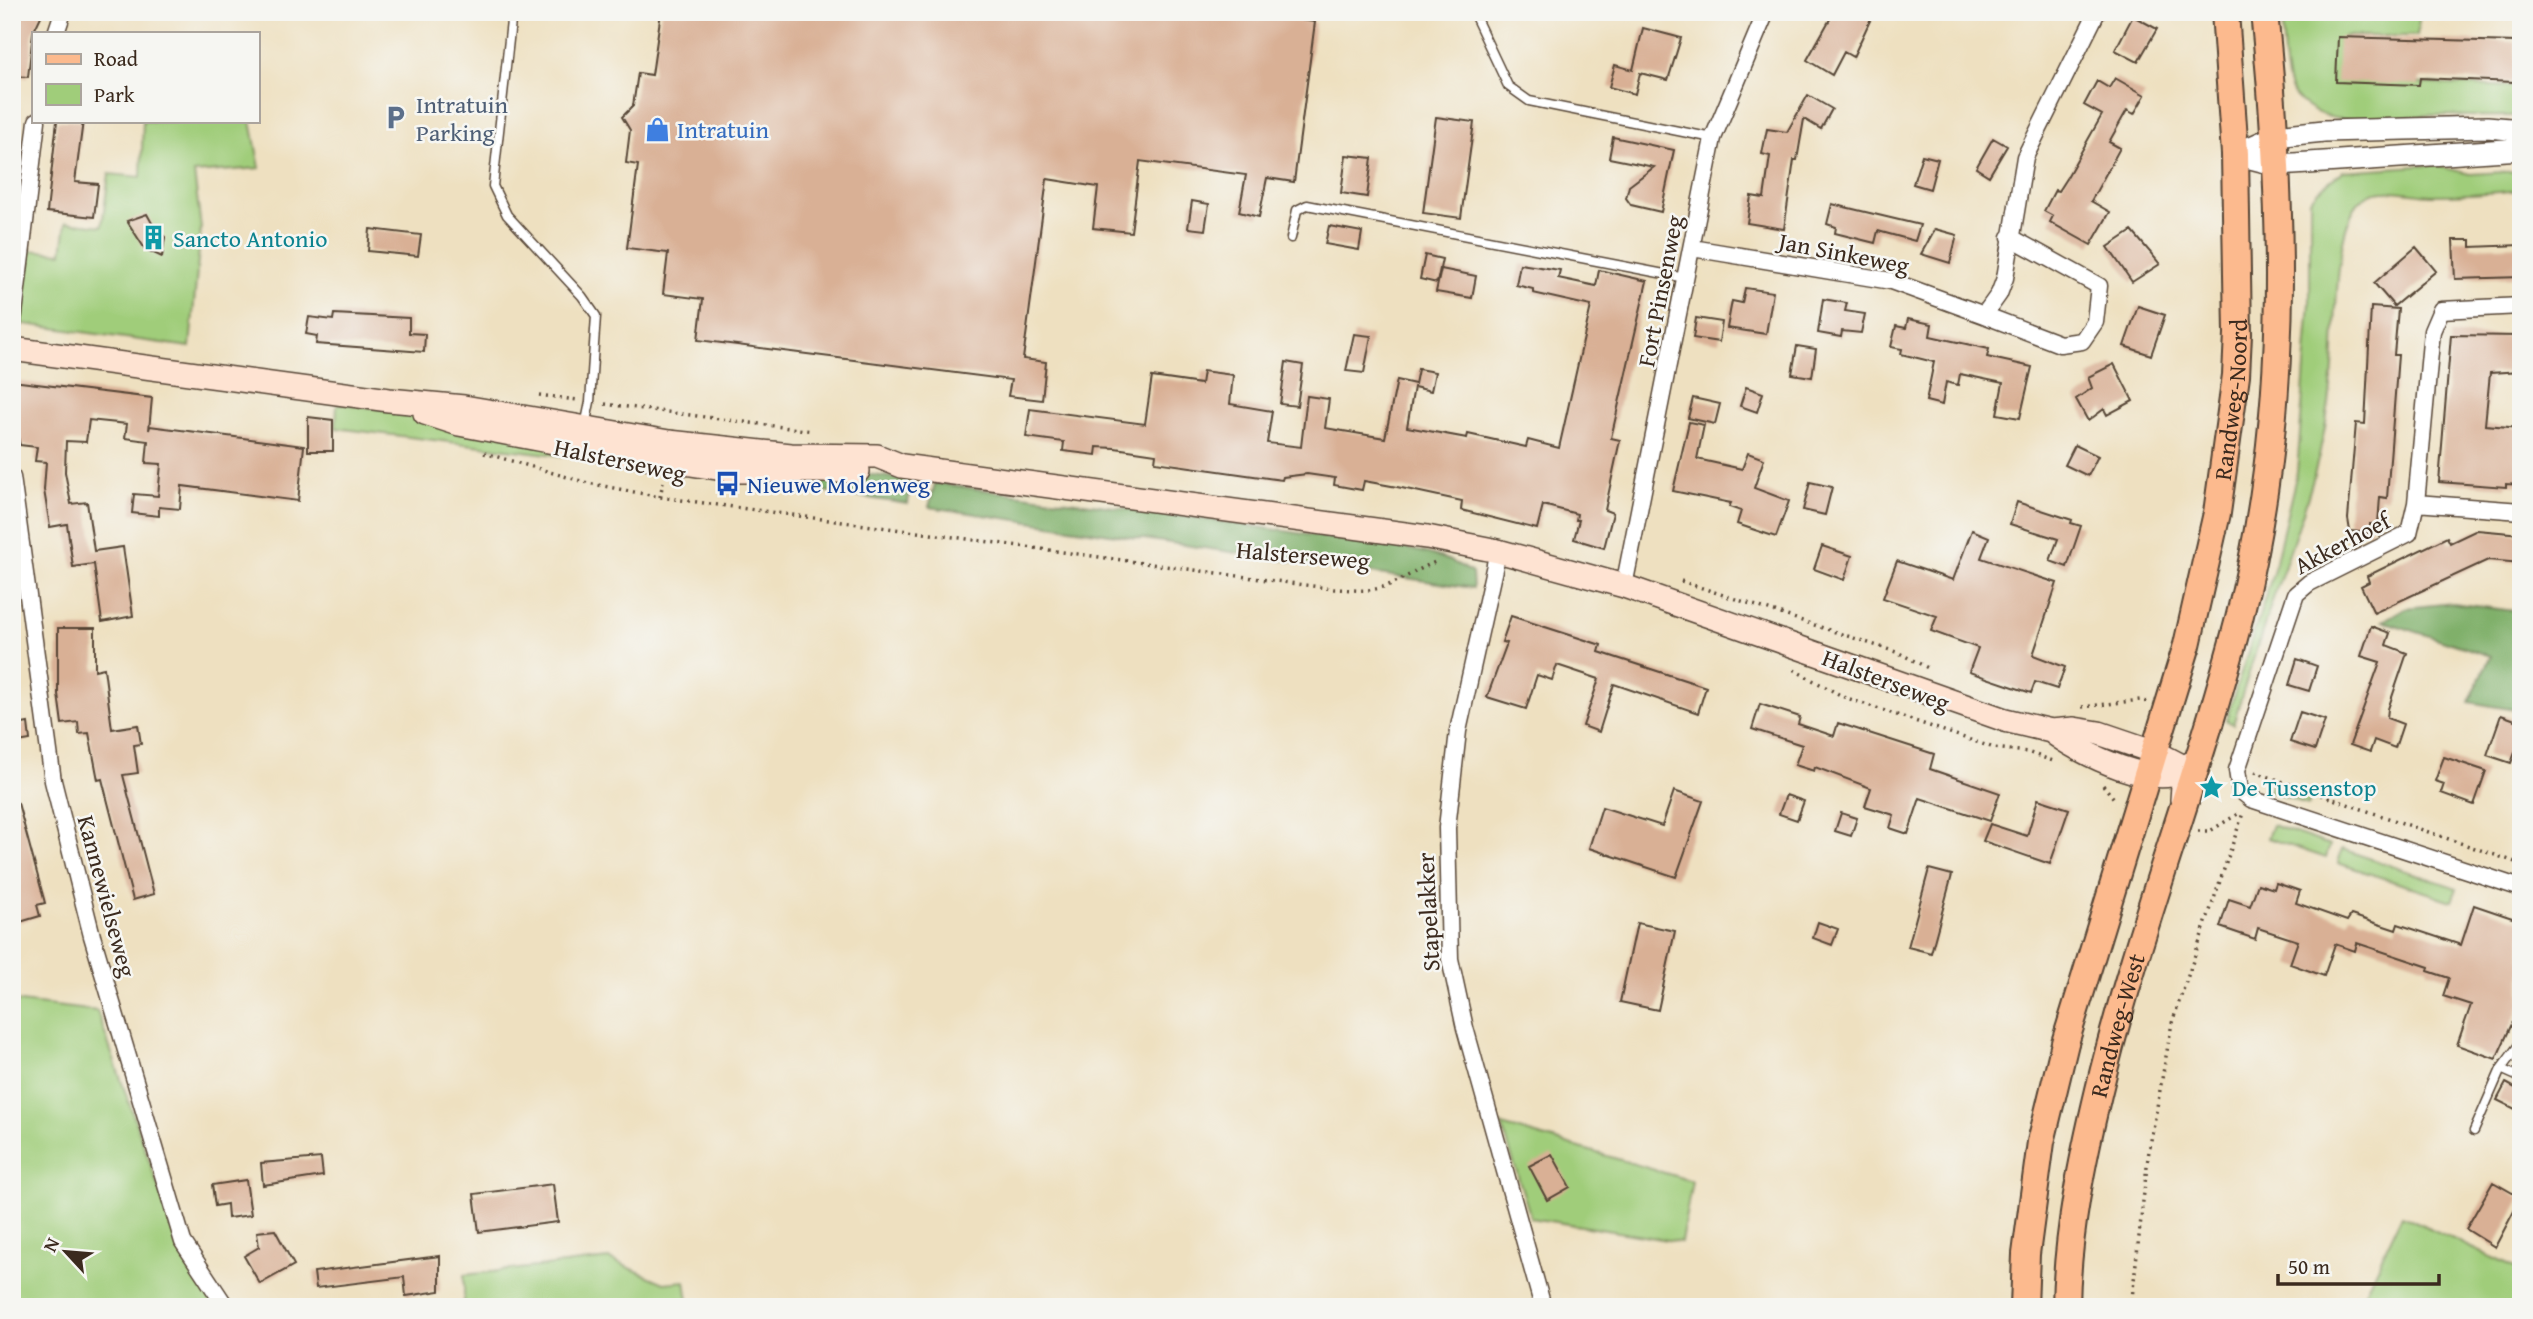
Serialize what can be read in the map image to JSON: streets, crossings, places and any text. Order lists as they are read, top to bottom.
{
  "streets": {
    "main road": ["Randweg-Noord", "Halsterseweg", "Randweg-West"],
    "street": [
      "Jan Sinkeweg",
      "Fort Pinsenweg",
      "Akkerhoef",
      "Kannewielseweg",
      "Stapelakker"
    ]
  },
  "crossings": [
    ["Jan Sinkeweg", "Fort Pinsenweg"],
    ["Fort Pinsenweg", "Halsterseweg"],
    ["Randweg-Noord", "Halsterseweg"],
    ["Randweg-Noord", "Randweg-West"],
    ["Halsterseweg", "Stapelakker"],
    ["Halsterseweg", "Randweg-West"]
  ],
  "places": {
    "parking": ["Intratuin Parking"],
    "shop": ["Intratuin"],
    "building": ["Sancto Antonio"],
    "bus stop": ["Nieuwe Molenweg"],
    "place": ["De Tussenstop"]
  },
  "legend": ["Road", "Park"],
  "scale_bar": "50 m",
  "north": "top left"
}
